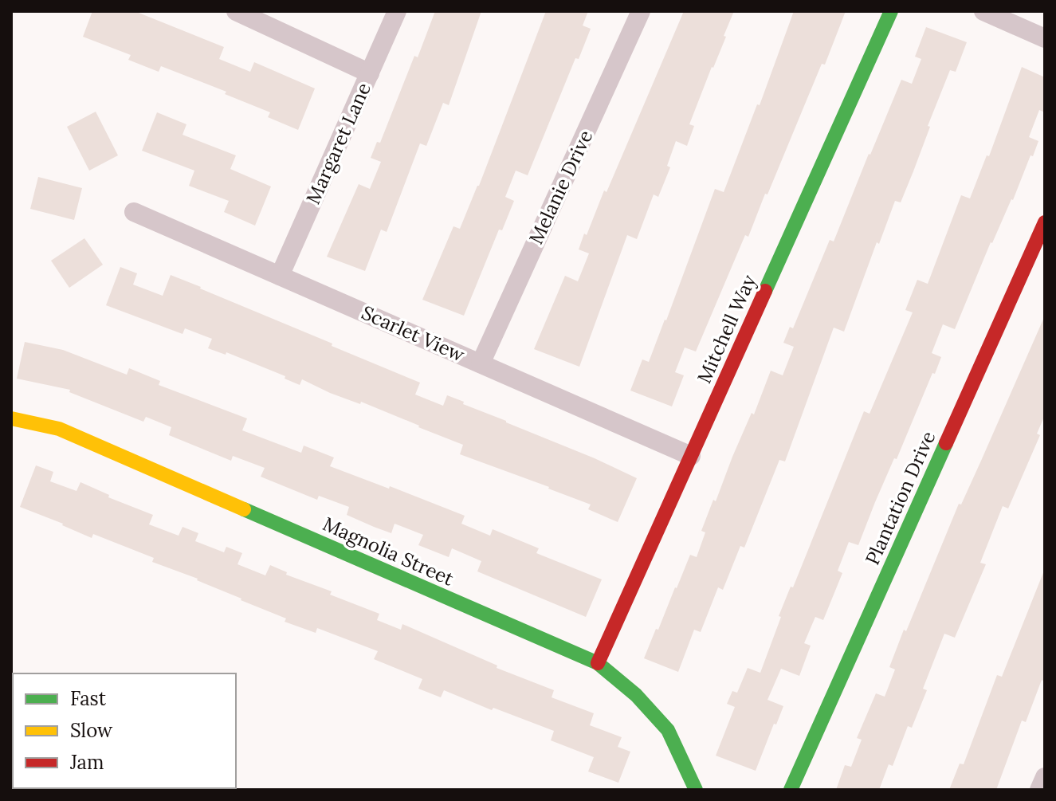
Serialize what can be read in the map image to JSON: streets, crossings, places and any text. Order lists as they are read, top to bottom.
{
  "streets": {
    "street": [
      "Margaret Lane",
      "Melanie Drive",
      "Mitchell Way",
      "Scarlet View",
      "Plantation Drive",
      "Magnolia Street"
    ]
  },
  "crossings": [
    ["Margaret Lane", "Scarlet View"],
    ["Melanie Drive", "Scarlet View"],
    ["Mitchell Way", "Scarlet View"],
    ["Mitchell Way", "Magnolia Street"]
  ],
  "legend": ["Fast", "Slow", "Jam"]
}
